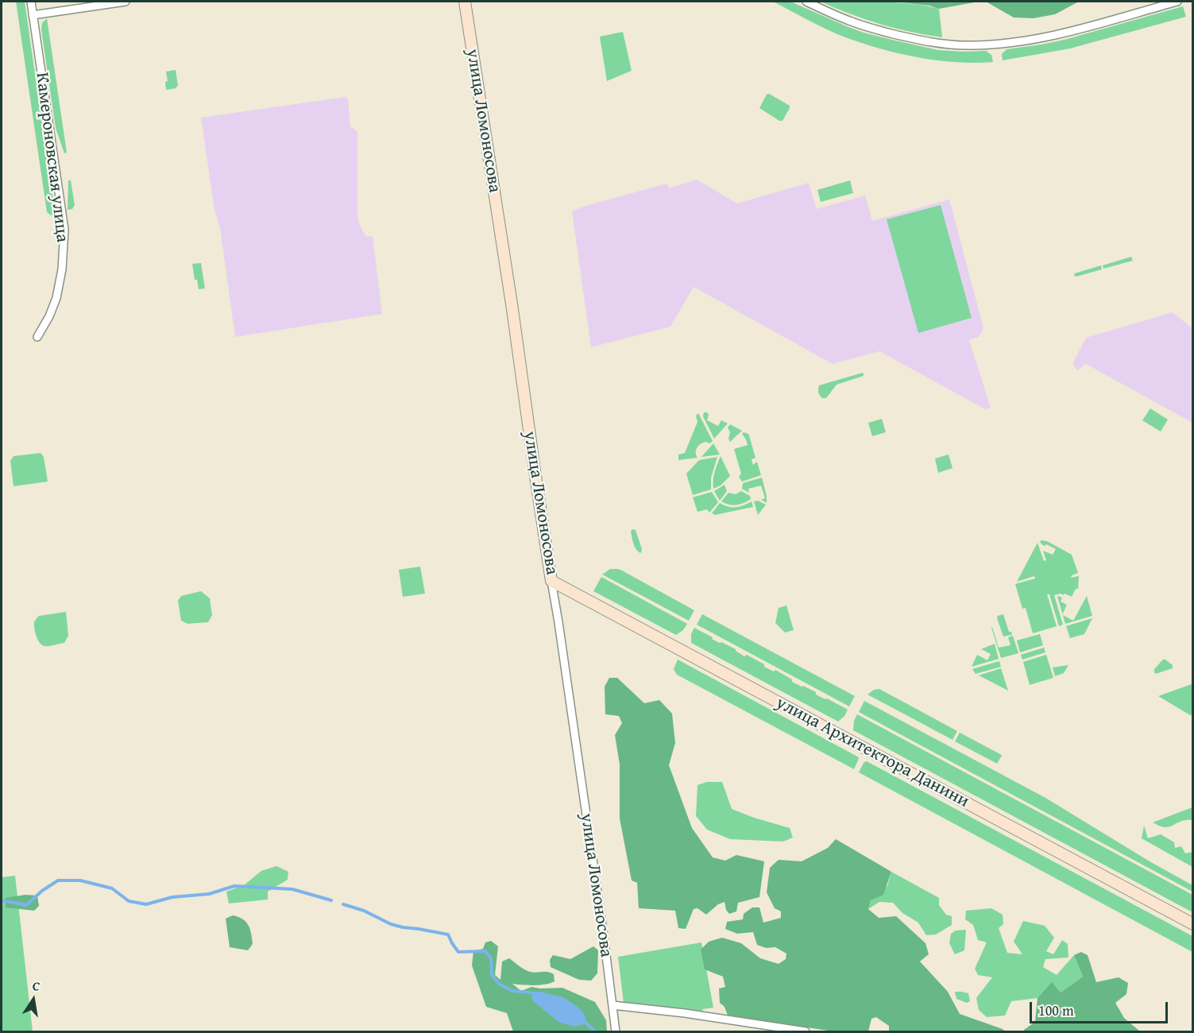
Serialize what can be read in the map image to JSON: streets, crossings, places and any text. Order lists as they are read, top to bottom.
{
  "streets": {
    "street": ["улица Ломоносова", "Камероновская улица", "улица Архитектора Данини"]
  },
  "crossings": [
    ["улица Ломоносова", "улица Архитектора Данини"]
  ],
  "scale_bar": "100 m",
  "north": "top"
}
